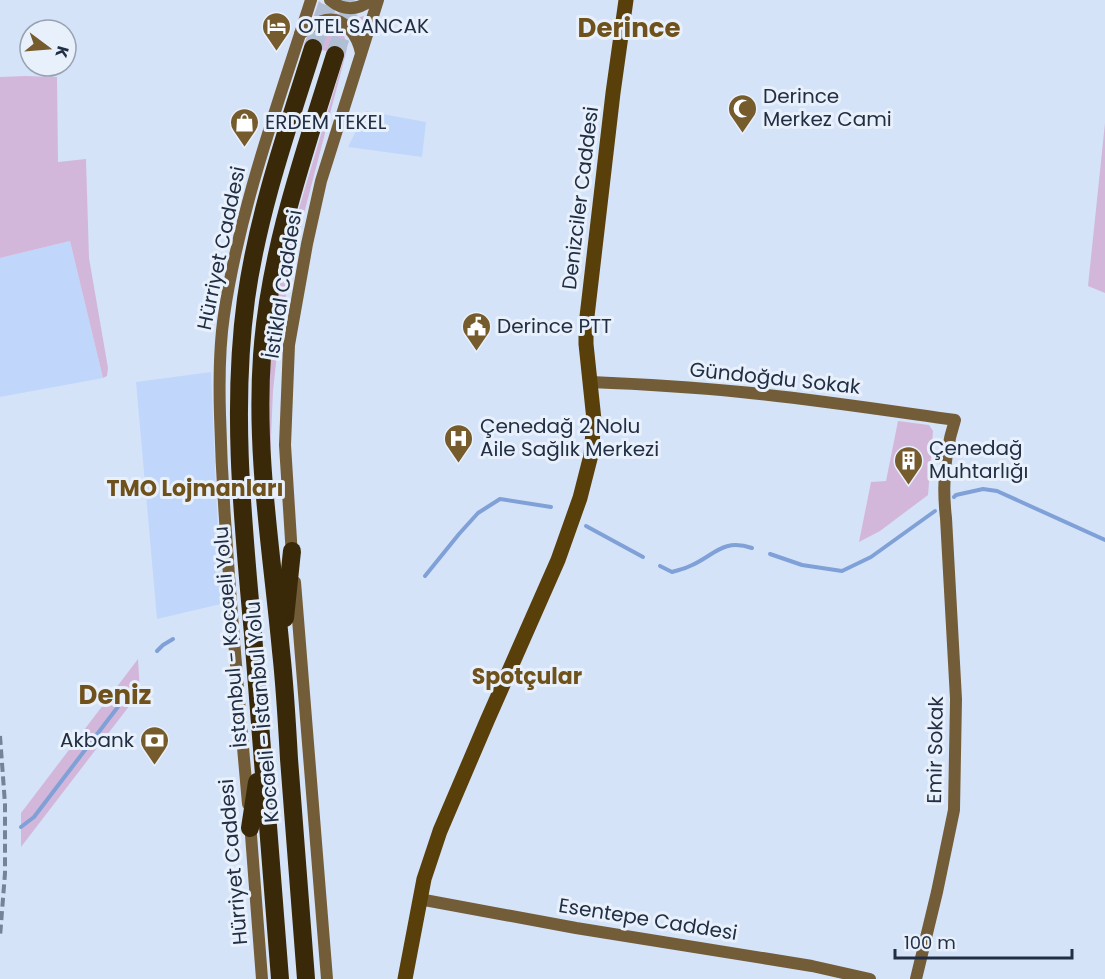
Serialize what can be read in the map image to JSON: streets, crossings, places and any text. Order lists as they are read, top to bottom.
{
  "streets": {
    "highway": ["İstanbul - Kocaeli Yolu", "Kocaeli - İstanbul Yolu"],
    "main road": [
      "Denizciler Caddesi",
      "Hürriyet Caddesi",
      "İstiklal Caddesi",
      "Gündoğdu Sokak",
      "Emir Sokak",
      "Esentepe Caddesi"
    ]
  },
  "crossings": [
    ["Denizciler Caddesi", "Gündoğdu Sokak"],
    ["Denizciler Caddesi", "Esentepe Caddesi"],
    ["Gündoğdu Sokak", "Emir Sokak"]
  ],
  "districts": [
    "Derince",
    "TMO Lojmanları",
    "Spotçular",
    "Deniz"
  ],
  "places": {
    "hotel": ["OTEL SANCAK"],
    "mosque": ["Derince Merkez Cami"],
    "shop": ["ERDEM TEKEL"],
    "public building": ["Derince PTT"],
    "hospital": ["Çenedağ 2 Nolu Aile Sağlık Merkezi"],
    "building": ["Çenedağ Muhtarlığı"],
    "bank": ["Akbank"]
  },
  "scale_bar": "100 m",
  "north": "right"
}
